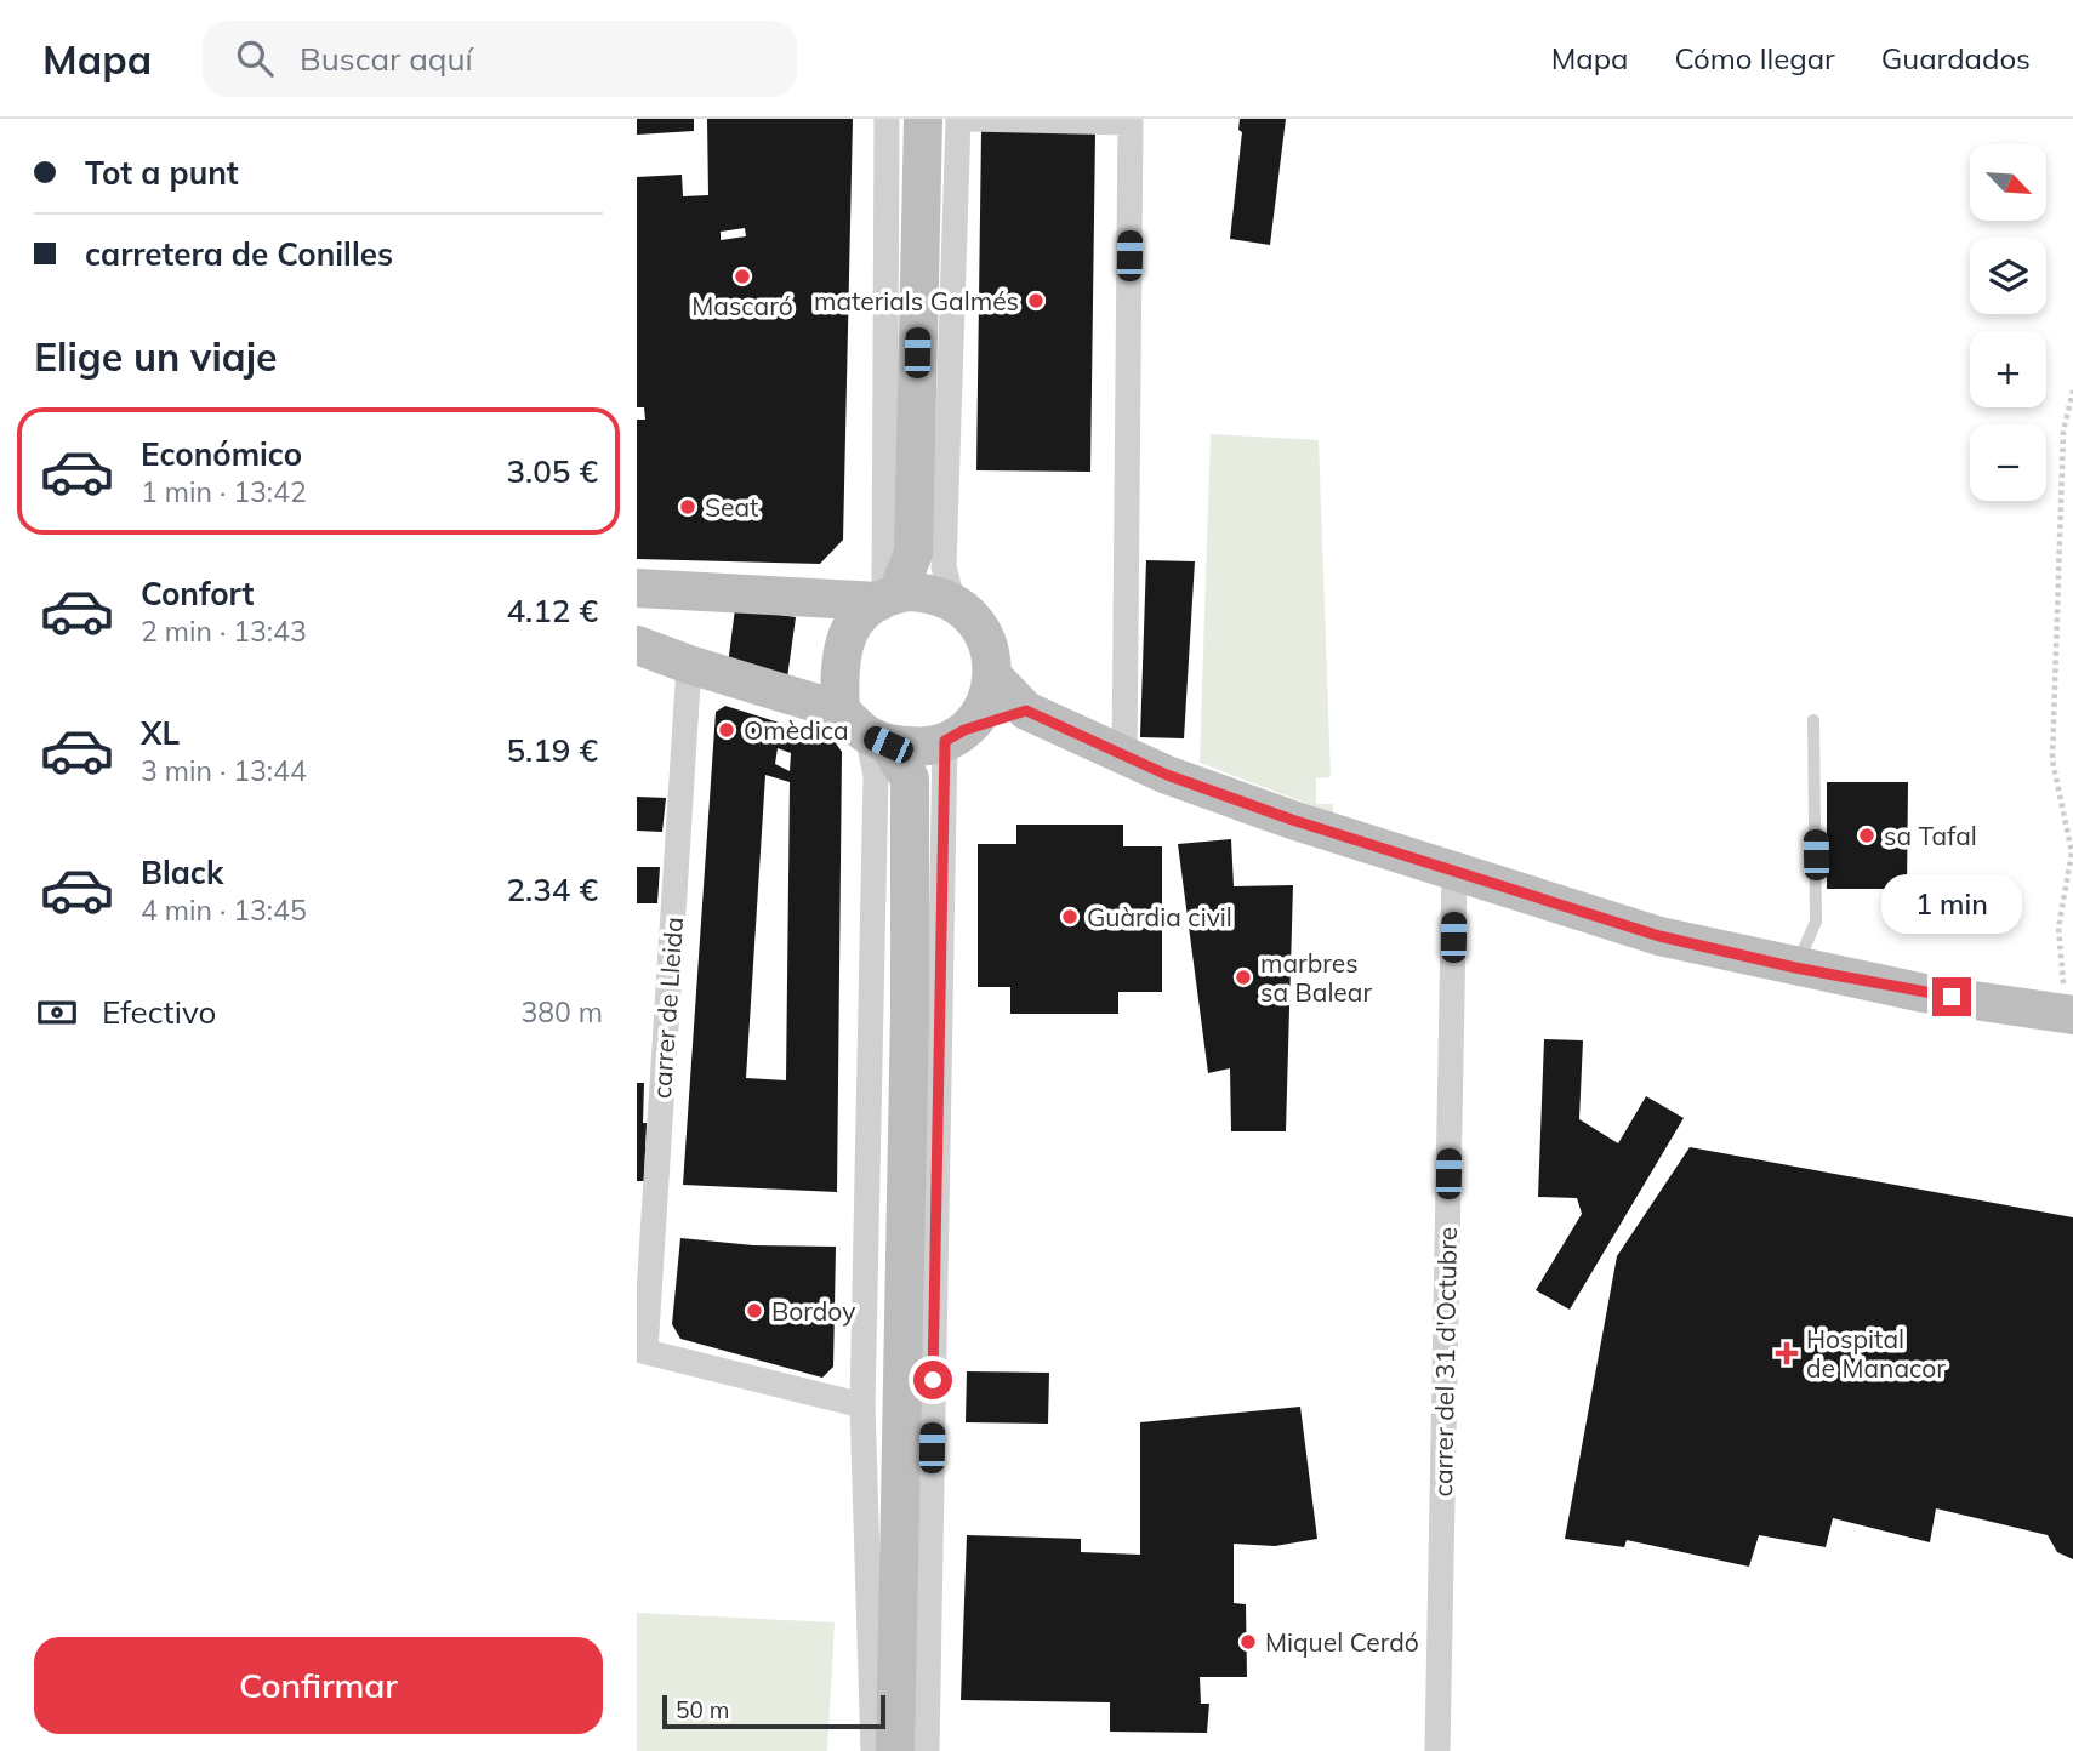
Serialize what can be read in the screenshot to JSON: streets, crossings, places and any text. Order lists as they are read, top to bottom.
{
  "streets": {
    "street": ["carrer de Lleida", "carrer del 31 d'Octubre"]
  },
  "places": {
    "other": [
      "Mascaró",
      "materials Galmés",
      "Seat",
      "Omèdica",
      "sa Tafal",
      "Guàrdia civil",
      "marbres sa Balear",
      "Bordoy",
      "Miquel Cerdó"
    ],
    "health": ["Hospital de Manacor"]
  },
  "scale_bar": "50 m",
  "north": "bottom right",
  "page": {
    "header": "Mapa",
    "search": "Buscar aquí",
    "nav": ["Mapa", "Cómo llegar", "Guardados"],
    "banner": ["Tot a punt", "carretera de Conilles"],
    "map_buttons": ["+", "−"],
    "heading": "Elige un viaje",
    "list": [
      {
        "name": "Económico",
        "note": "1 min · 13:42",
        "value": "3.05 €"
      },
      {
        "name": "Confort",
        "note": "2 min · 13:43",
        "value": "4.12 €"
      },
      {
        "name": "XL",
        "note": "3 min · 13:44",
        "value": "5.19 €"
      },
      {
        "name": "Black",
        "note": "4 min · 13:45",
        "value": "2.34 €"
      }
    ],
    "bubble": "1 min",
    "pay": ["Efectivo", "380 m"],
    "buttons": "Confirmar",
    "scale": "50 m"
  }
}
